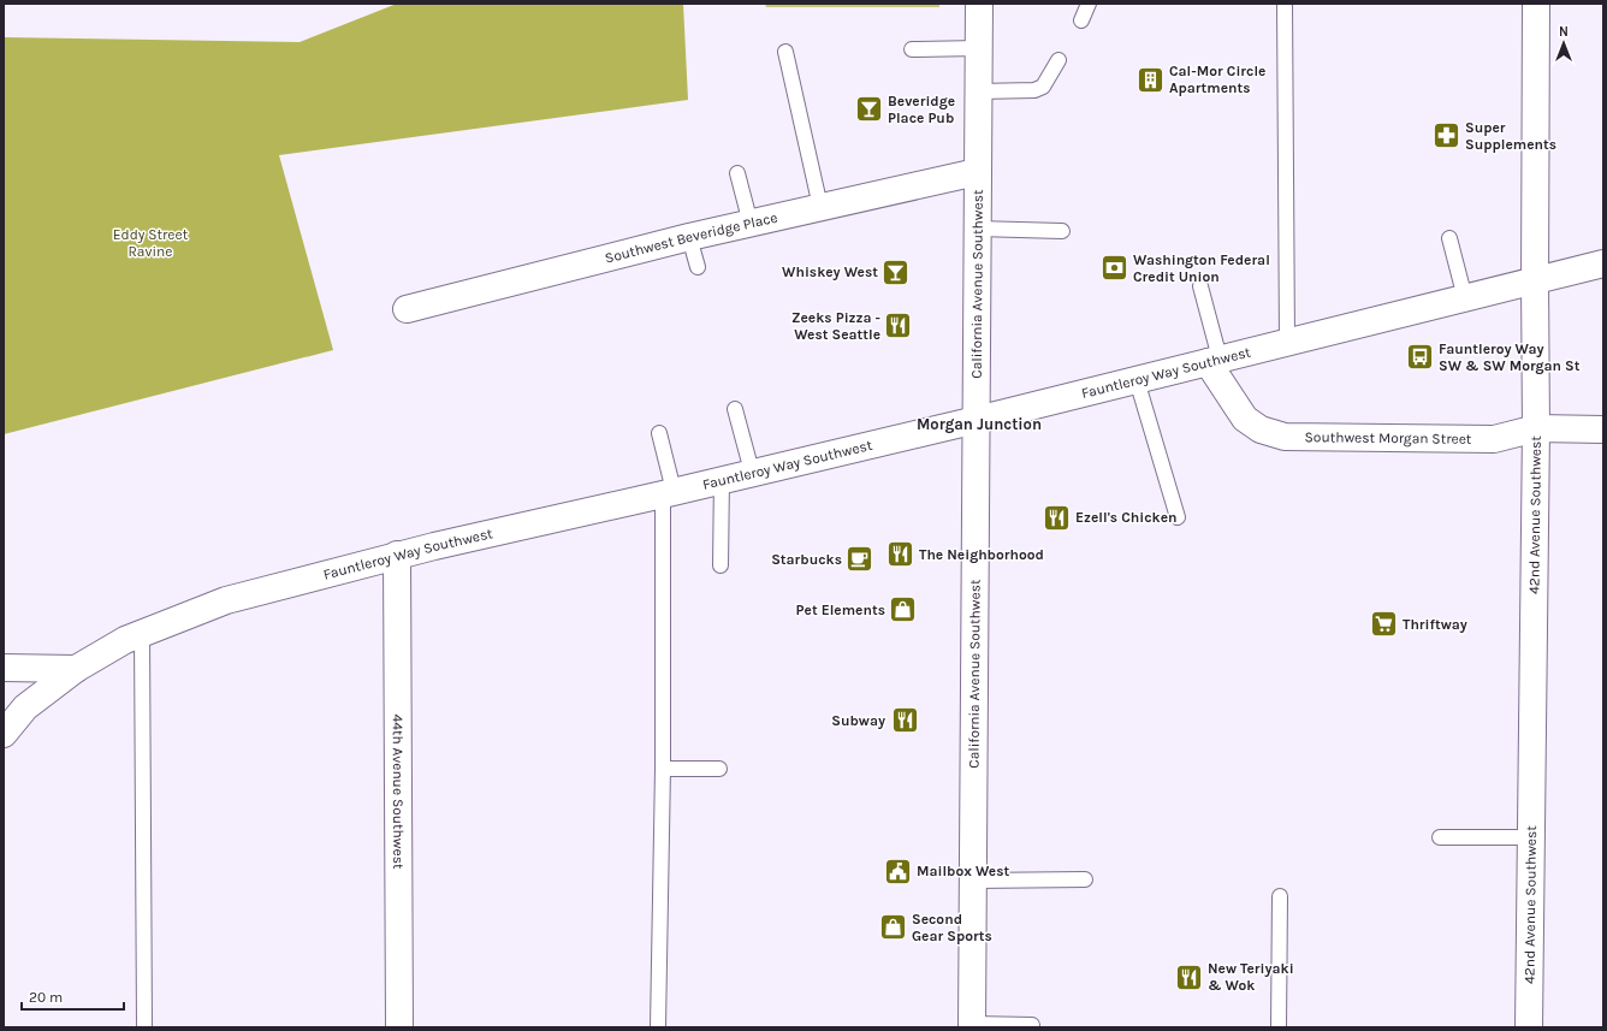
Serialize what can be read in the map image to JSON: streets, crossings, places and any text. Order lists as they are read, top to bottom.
{
  "streets": {
    "main road": [
      "Southwest Beveridge Place",
      "California Avenue Southwest",
      "Fauntleroy Way Southwest",
      "Southwest Morgan Street",
      "42nd Avenue Southwest",
      "44th Avenue Southwest"
    ]
  },
  "crossings": [
    ["Southwest Beveridge Place", "California Avenue Southwest"],
    ["California Avenue Southwest", "Fauntleroy Way Southwest"],
    ["Fauntleroy Way Southwest", "Southwest Morgan Street"],
    ["Fauntleroy Way Southwest", "42nd Avenue Southwest"],
    ["Fauntleroy Way Southwest", "44th Avenue Southwest"],
    ["Southwest Morgan Street", "42nd Avenue Southwest"]
  ],
  "districts": ["Morgan Junction"],
  "parks": ["Eddy Street Ravine"],
  "places": {
    "building": ["Cal-Mor Circle Apartments"],
    "bar": ["Beveridge Place Pub", "Whiskey West"],
    "pharmacy": ["Super Supplements"],
    "bank": ["Washington Federal Credit Union"],
    "restaurant": [
      "Zeeks Pizza - West Seattle",
      "Ezell's Chicken",
      "The Neighborhood",
      "Subway",
      "New Teriyaki & Wok"
    ],
    "bus stop": ["Fauntleroy Way SW & SW Morgan St"],
    "cafe": ["Starbucks"],
    "shop": ["Pet Elements", "Second Gear Sports"],
    "supermarket": ["Thriftway"],
    "public building": ["Mailbox West"]
  },
  "scale_bar": "20 m",
  "north": "top"
}
